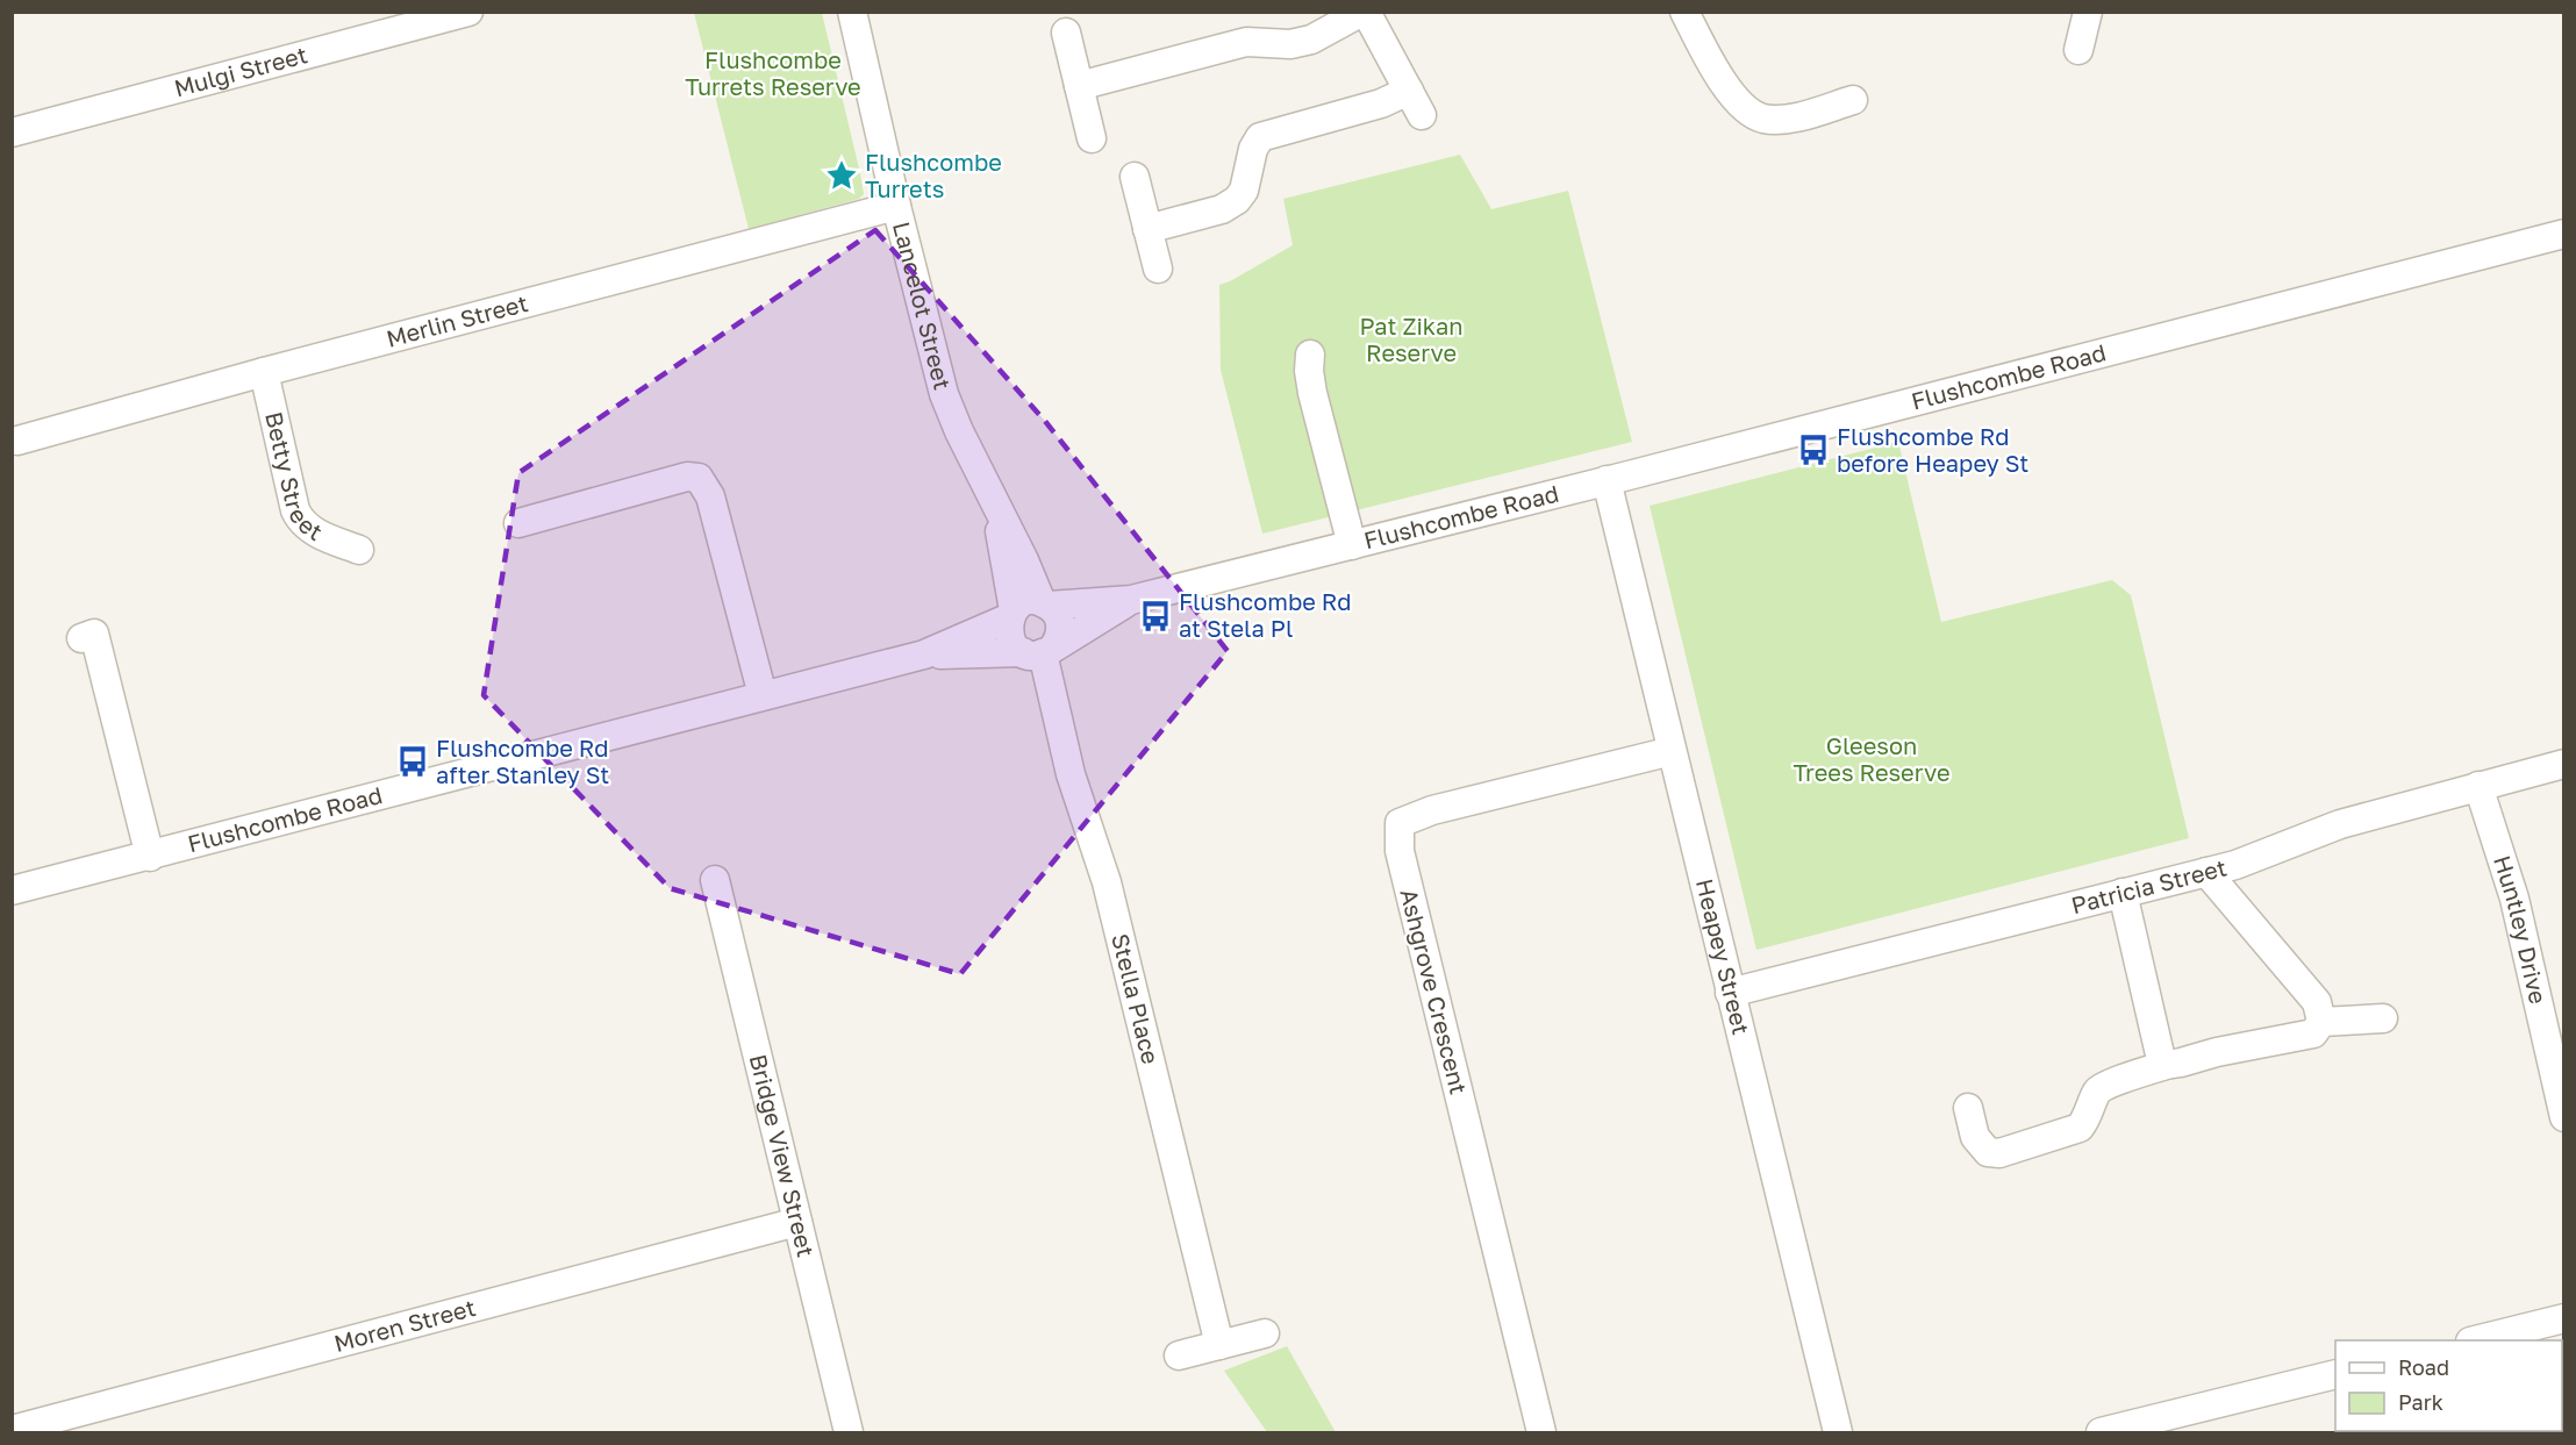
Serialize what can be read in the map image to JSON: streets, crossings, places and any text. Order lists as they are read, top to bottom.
{
  "streets": {
    "street": [
      "Mulgi Street",
      "Lancelot Street",
      "Merlin Street",
      "Flushcombe Road",
      "Betty Street",
      "Patricia Street",
      "Huntley Drive",
      "Heapey Street",
      "Ashgrove Crescent",
      "Stella Place",
      "Bridge View Street",
      "Moren Street"
    ]
  },
  "crossings": [
    ["Lancelot Street", "Merlin Street"],
    ["Lancelot Street", "Flushcombe Road"],
    ["Lancelot Street", "Stella Place"],
    ["Merlin Street", "Betty Street"],
    ["Flushcombe Road", "Heapey Street"],
    ["Flushcombe Road", "Stella Place"],
    ["Patricia Street", "Huntley Drive"],
    ["Patricia Street", "Heapey Street"],
    ["Heapey Street", "Ashgrove Crescent"],
    ["Bridge View Street", "Moren Street"]
  ],
  "parks": ["Flushcombe Turrets Reserve", "Pat Zikan Reserve", "Gleeson Trees Reserve"],
  "places": {
    "place": ["Flushcombe Turrets"],
    "bus stop": ["Flushcombe Rd before Heapey St", "Flushcombe Rd at Stela Pl", "Flushcombe Rd after Stanley St"]
  },
  "legend": ["Road", "Park"]
}
